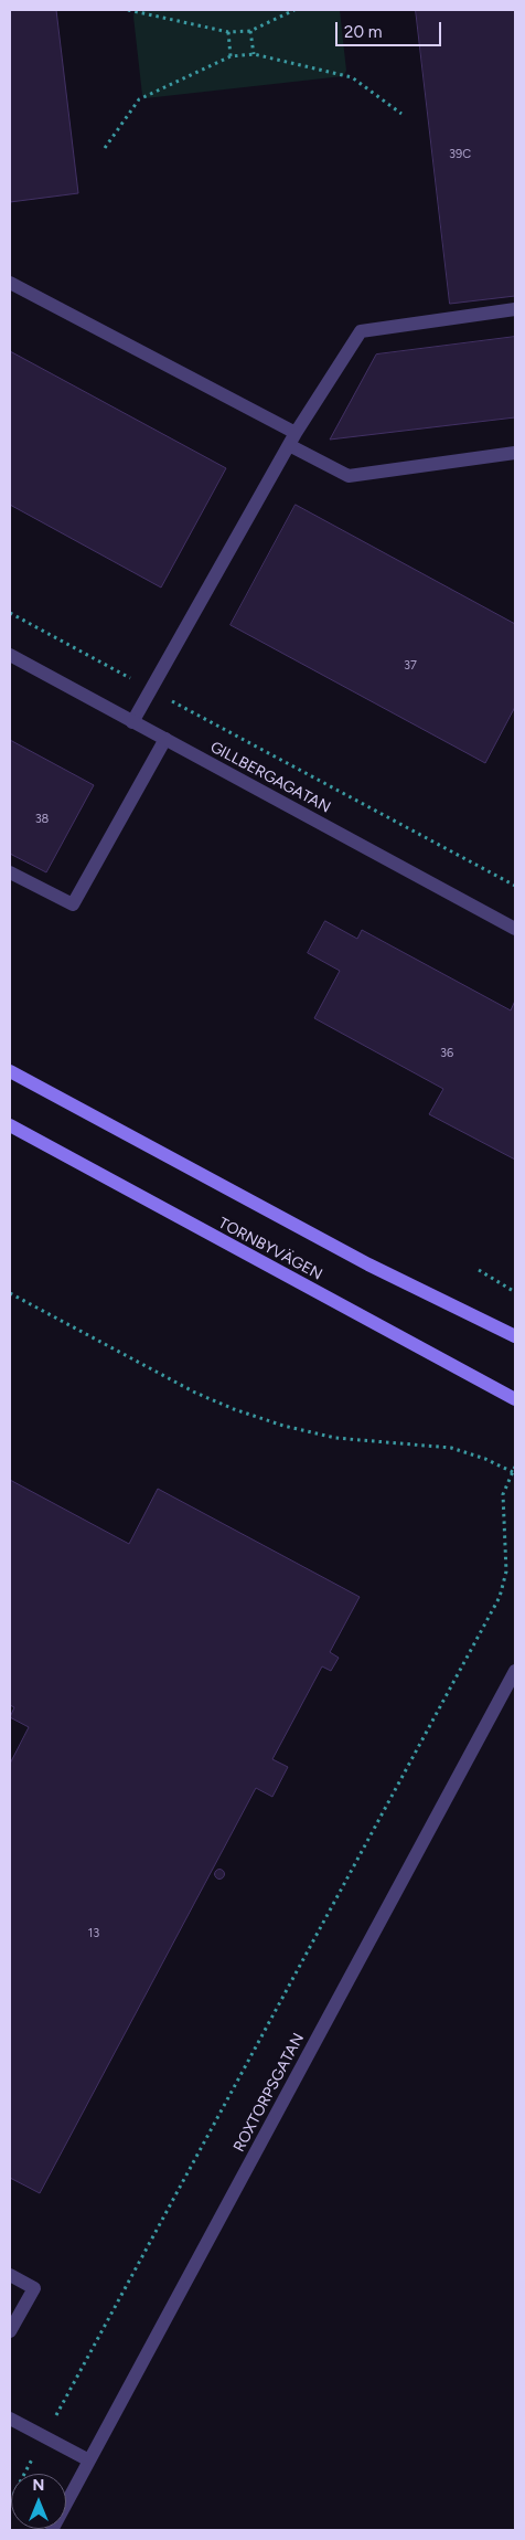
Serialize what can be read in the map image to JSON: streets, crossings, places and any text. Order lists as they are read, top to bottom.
{
  "streets": {
    "main road": ["TORNBYVÄGEN"],
    "street": ["GILLBERGAGATAN", "ROXTORPSGATAN"]
  },
  "house_numbers": [
    "39C",
    "37",
    "38",
    "36",
    "13"
  ],
  "scale_bar": "20 m",
  "north": "top"
}
